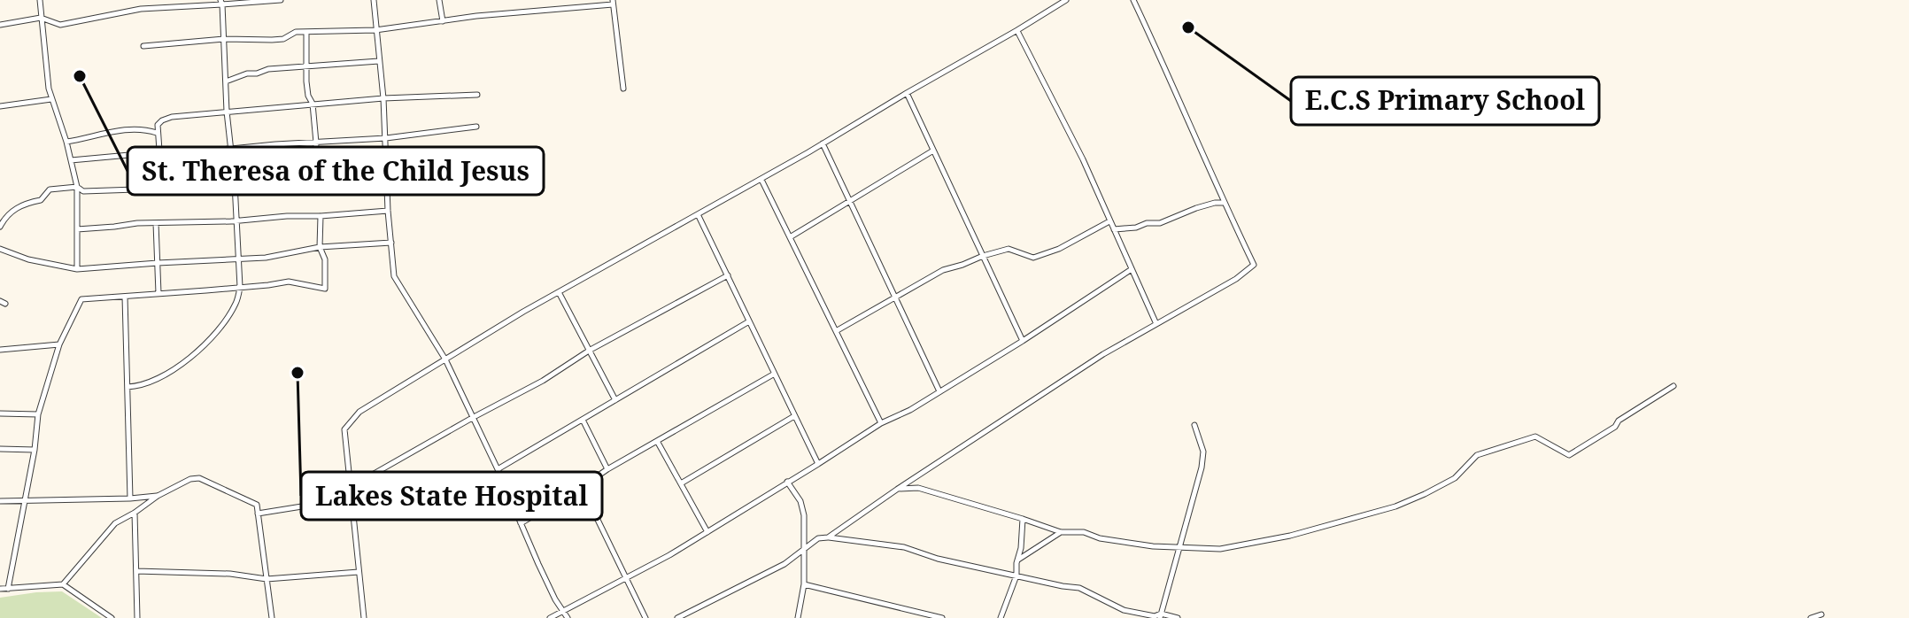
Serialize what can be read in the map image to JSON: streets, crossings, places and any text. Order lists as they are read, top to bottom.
{
  "places": ["E.C.S Primary School", "St. Theresa of the Child Jesus", "Lakes State Hospital"]
}
